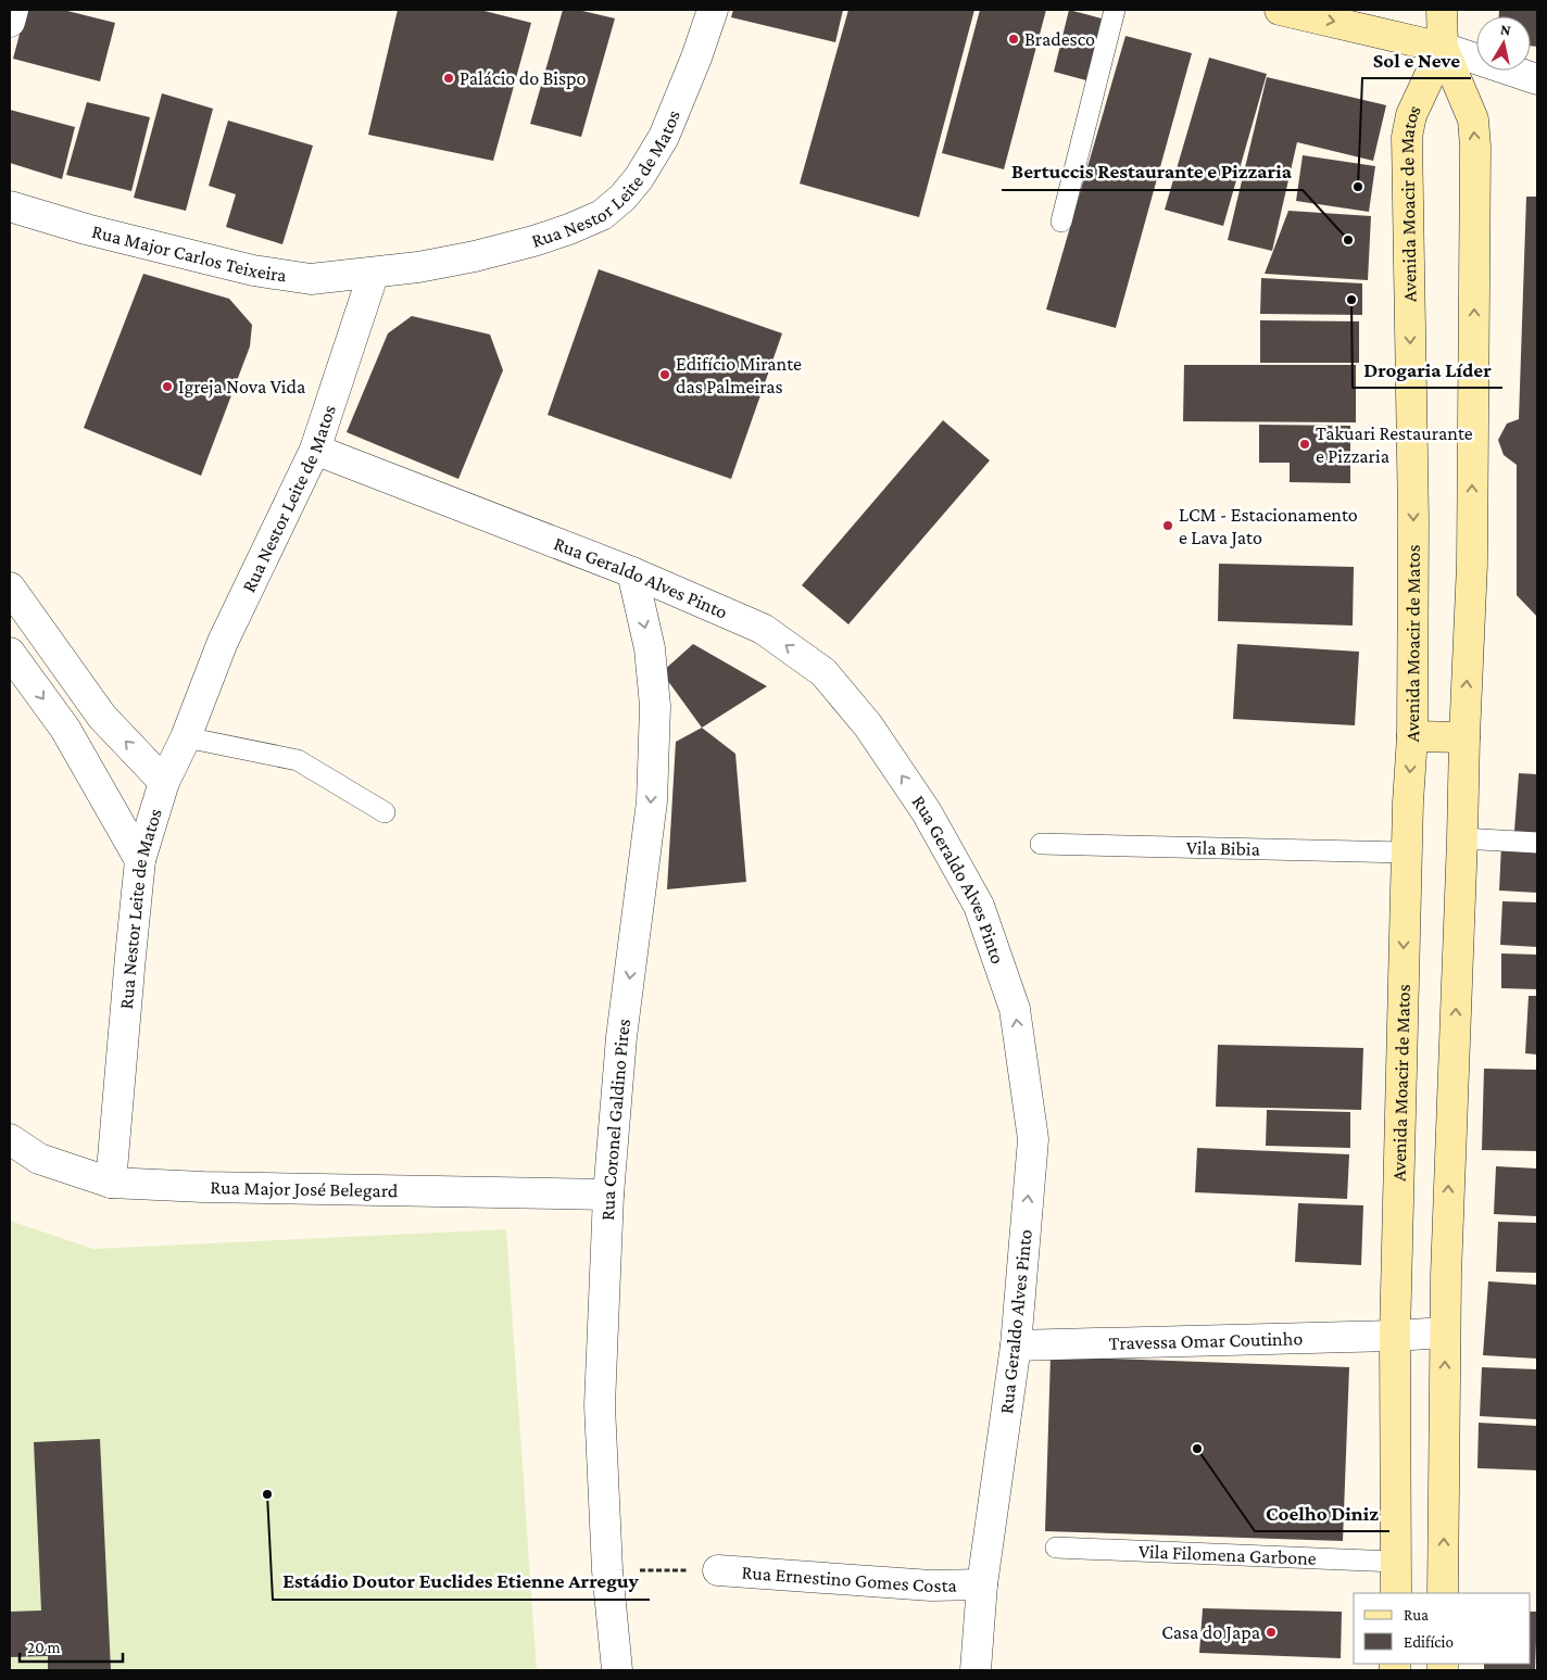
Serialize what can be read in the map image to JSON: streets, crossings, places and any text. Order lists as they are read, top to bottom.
{
  "streets": {
    "main road": ["Avenida Moacir de Matos"],
    "street": [
      "Rua Nestor Leite de Matos",
      "Rua Major Carlos Teixeira",
      "Rua Geraldo Alves Pinto",
      "Rua Coronel Galdino Pires",
      "Rua Major José Belegard",
      "Travessa Omar Coutinho",
      "Rua Ernestino Gomes Costa"
    ],
    "lane": ["Vila Bibia", "Vila Filomena Garbone"]
  },
  "crossings": [
    ["Rua Nestor Leite de Matos", "Rua Major Carlos Teixeira"],
    ["Rua Nestor Leite de Matos", "Rua Geraldo Alves Pinto"],
    ["Rua Nestor Leite de Matos", "Rua Major José Belegard"],
    ["Avenida Moacir de Matos", "Vila Bibia"],
    ["Avenida Moacir de Matos", "Travessa Omar Coutinho"],
    ["Avenida Moacir de Matos", "Vila Filomena Garbone"],
    ["Rua Geraldo Alves Pinto", "Rua Coronel Galdino Pires"],
    ["Rua Geraldo Alves Pinto", "Travessa Omar Coutinho"],
    ["Rua Geraldo Alves Pinto", "Rua Ernestino Gomes Costa"],
    ["Rua Coronel Galdino Pires", "Rua Major José Belegard"]
  ],
  "one_way": ["Rua Geraldo Alves Pinto", "Rua Coronel Galdino Pires"],
  "places": [
    "Bradesco",
    "Palácio do Bispo",
    "Sol e Neve",
    "Bertuccis Restaurante e Pizzaria",
    "Drogaria Líder",
    "Edifício Mirante das Palmeiras",
    "Igreja Nova Vida",
    "Takuari Restaurante e Pizzaria",
    "LCM - Estacionamento e Lava Jato",
    "Coelho Diniz",
    "Estádio Doutor Euclides Etienne Arreguy",
    "Casa do Japa"
  ],
  "legend": ["Rua", "Edifício"],
  "scale_bar": "20 m",
  "north": "top"
}
